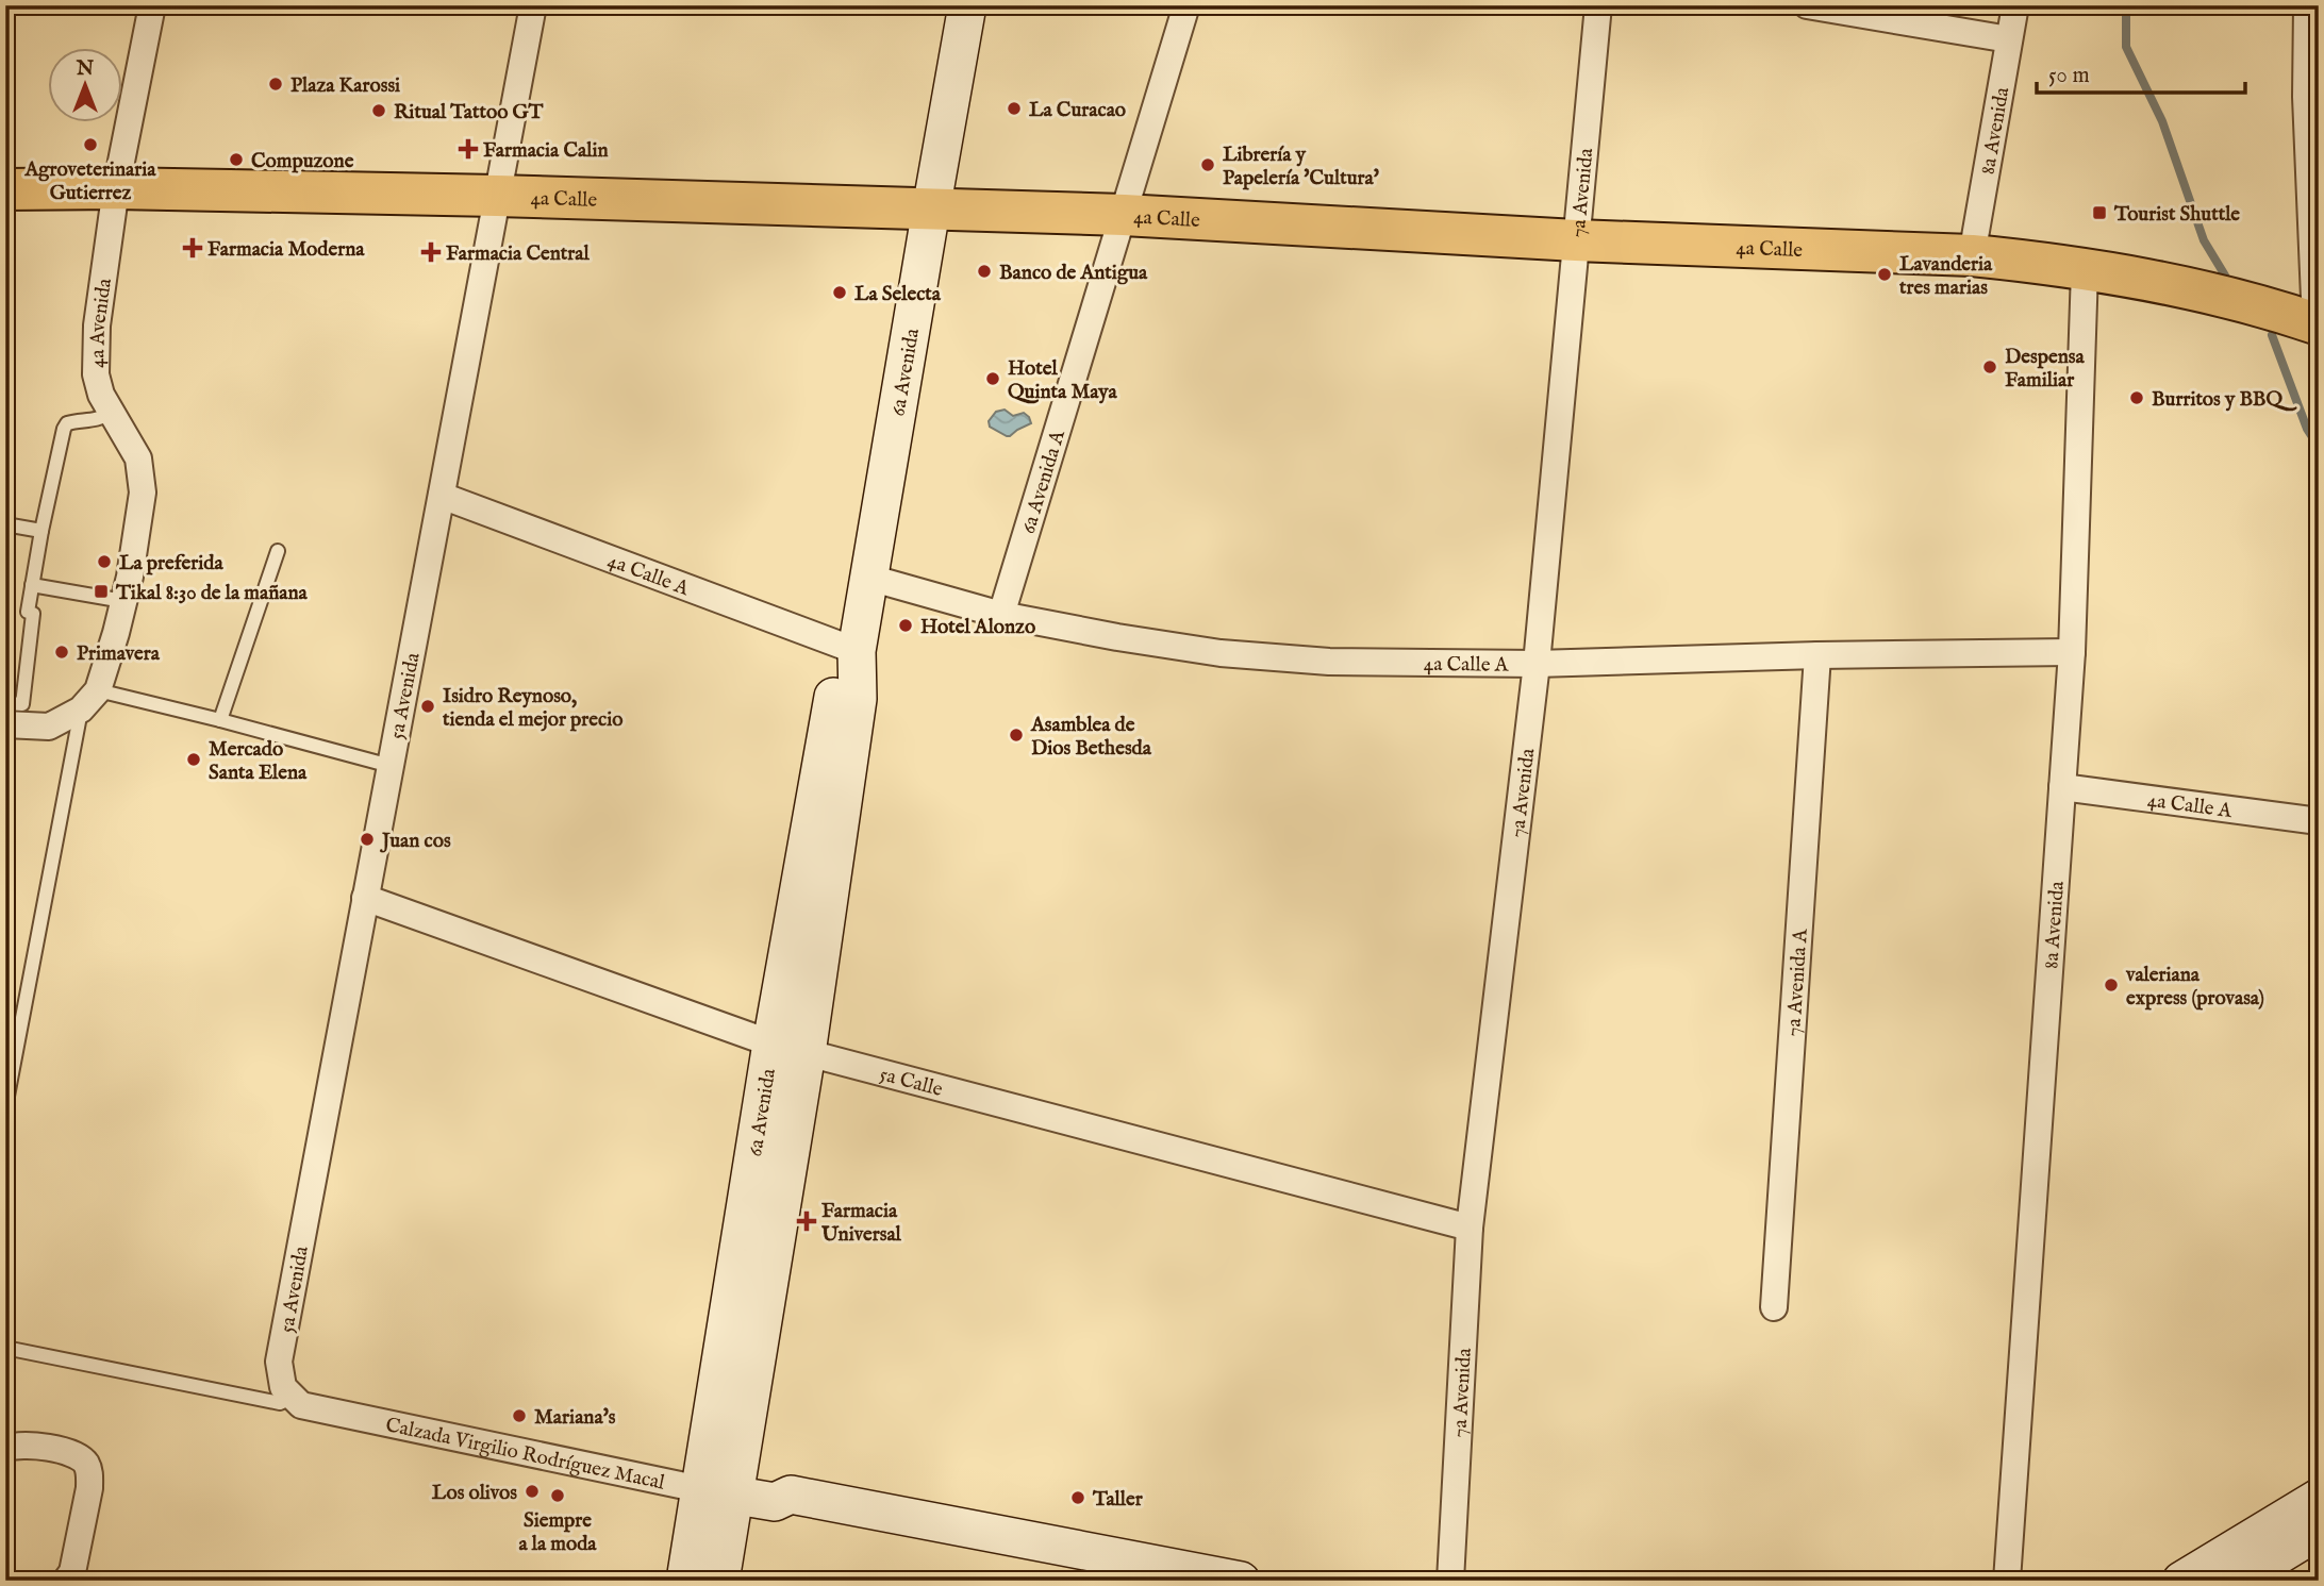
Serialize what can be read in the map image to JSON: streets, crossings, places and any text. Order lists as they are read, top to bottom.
{
  "streets": {
    "main road": ["4a Calle"],
    "street": [
      "8a Avenida",
      "7a Avenida",
      "4a Avenida",
      "6a Avenida",
      "6a Avenida A",
      "4a Calle A",
      "5a Avenida",
      "7a Avenida A",
      "5a Calle",
      "Calzada Virgilio Rodríguez Macal"
    ]
  },
  "crossings": [
    ["8a Avenida", "4a Calle"],
    ["8a Avenida", "4a Calle A"],
    ["7a Avenida", "4a Calle"],
    ["7a Avenida", "4a Calle A"],
    ["7a Avenida", "5a Calle"],
    ["4a Calle", "4a Avenida"],
    ["4a Calle", "6a Avenida"],
    ["4a Calle", "6a Avenida A"],
    ["4a Calle", "5a Avenida"],
    ["6a Avenida", "4a Calle A"],
    ["6a Avenida", "5a Calle"],
    ["6a Avenida", "Calzada Virgilio Rodríguez Macal"],
    ["6a Avenida A", "4a Calle A"],
    ["4a Calle A", "5a Avenida"],
    ["4a Calle A", "7a Avenida A"],
    ["5a Avenida", "5a Calle"],
    ["5a Avenida", "Calzada Virgilio Rodríguez Macal"]
  ],
  "places": {
    "other": [
      "Plaza Karossi",
      "La Curacao",
      "Ritual Tattoo GT",
      "Agroveterinaria Gutierrez",
      "Compuzone",
      "Librería y Papelería 'Cultura'",
      "Banco de Antigua",
      "Lavanderia tres marias",
      "La Selecta",
      "Despensa Familiar",
      "Hotel Quinta Maya",
      "Burritos y BBQ",
      "La preferida",
      "Hotel Alonzo",
      "Primavera",
      "Isidro Reynoso, tienda el mejor precio",
      "Asamblea de Dios Bethesda",
      "Mercado Santa Elena",
      "Juan cos",
      "valeriana express (provasa)",
      "Mariana's",
      "Los olivos",
      "Siempre a la moda",
      "Taller"
    ],
    "health": [
      "Farmacia Calin",
      "Farmacia Moderna",
      "Farmacia Central",
      "Farmacia Universal"
    ],
    "transit": ["Tourist Shuttle", "Tikal 8:30 de la mañana"]
  },
  "scale_bar": "50 m",
  "north": "top"
}
